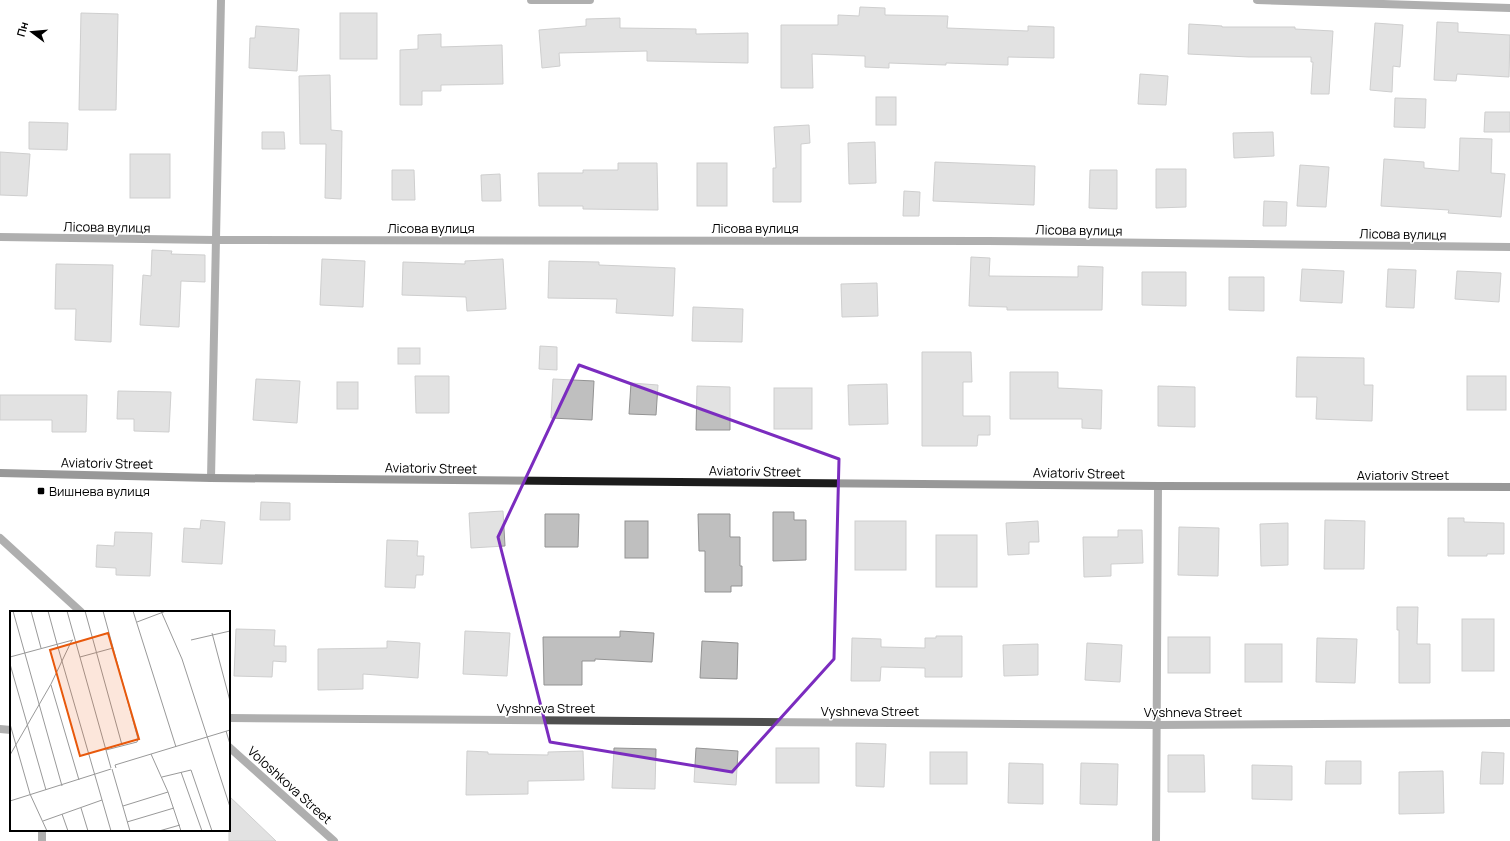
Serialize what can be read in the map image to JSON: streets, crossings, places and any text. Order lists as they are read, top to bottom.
{
  "streets": {
    "main road": ["Aviatoriv Street"],
    "street": ["Лісова вулиця", "Vyshneva Street", "Voloshkova Street"]
  },
  "places": {
    "transit": ["Вишнева вулиця"]
  },
  "north": "left"
}
